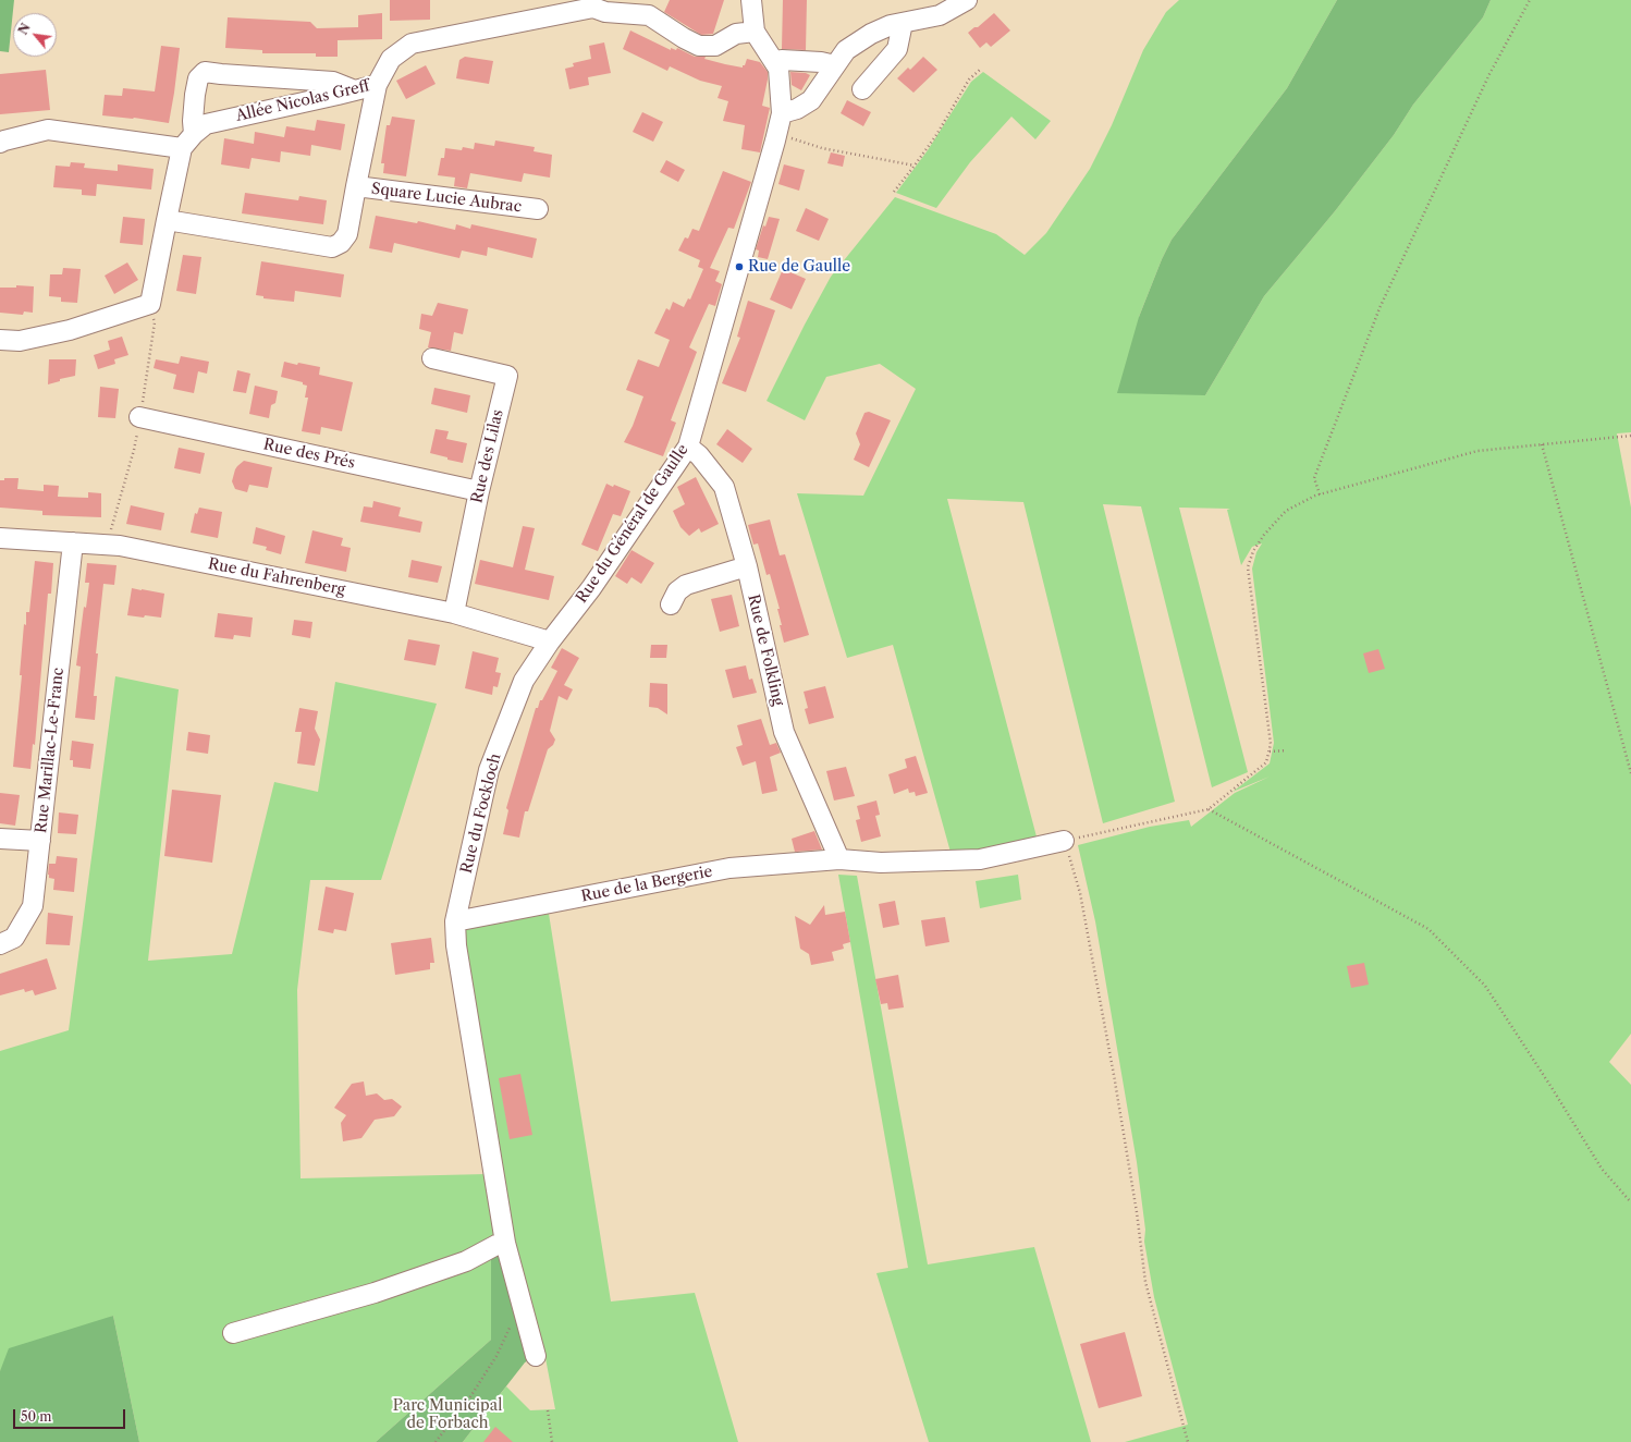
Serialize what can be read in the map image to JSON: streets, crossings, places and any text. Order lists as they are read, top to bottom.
{
  "streets": {
    "street": [
      "Allée Nicolas Greff",
      "Square Lucie Aubrac",
      "Rue des Prés",
      "Rue des Lilas",
      "Rue du Général de Gaulle",
      "Rue du Fahrenberg",
      "Rue de Folkling",
      "Rue Marillac-Le-Franc",
      "Rue du Fockloch",
      "Rue de la Bergerie"
    ]
  },
  "crossings": [
    ["Rue des Prés", "Rue des Lilas"],
    ["Rue des Lilas", "Rue du Fahrenberg"],
    ["Rue du Général de Gaulle", "Rue du Fahrenberg"],
    ["Rue du Général de Gaulle", "Rue de Folkling"],
    ["Rue du Général de Gaulle", "Rue du Fockloch"],
    ["Rue du Fahrenberg", "Rue Marillac-Le-Franc"],
    ["Rue du Fahrenberg", "Rue du Fockloch"],
    ["Rue de Folkling", "Rue de la Bergerie"],
    ["Rue du Fockloch", "Rue de la Bergerie"]
  ],
  "parks": ["Parc Municipal de Forbach"],
  "places": ["Rue de Gaulle"],
  "scale_bar": "50 m",
  "north": "top left"
}
